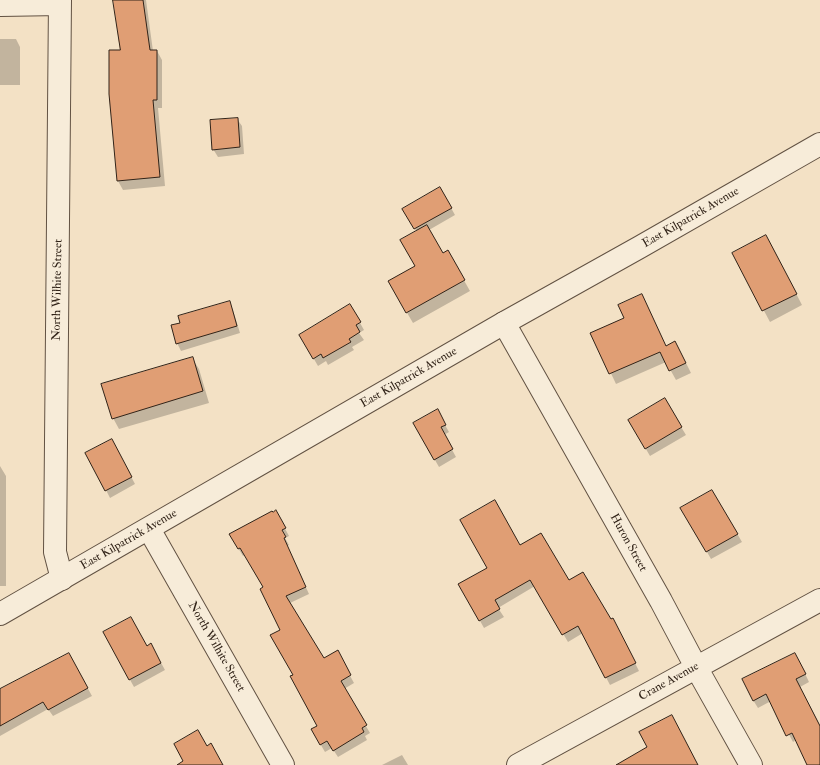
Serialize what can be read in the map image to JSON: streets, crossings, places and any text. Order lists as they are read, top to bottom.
{
  "streets": {
    "street": [
      "East Kilpatrick Avenue",
      "North Wilhite Street",
      "Huron Street",
      "Crane Avenue"
    ]
  },
  "crossings": [
    ["East Kilpatrick Avenue", "North Wilhite Street"],
    ["East Kilpatrick Avenue", "Huron Street"],
    ["Huron Street", "Crane Avenue"]
  ]
}
